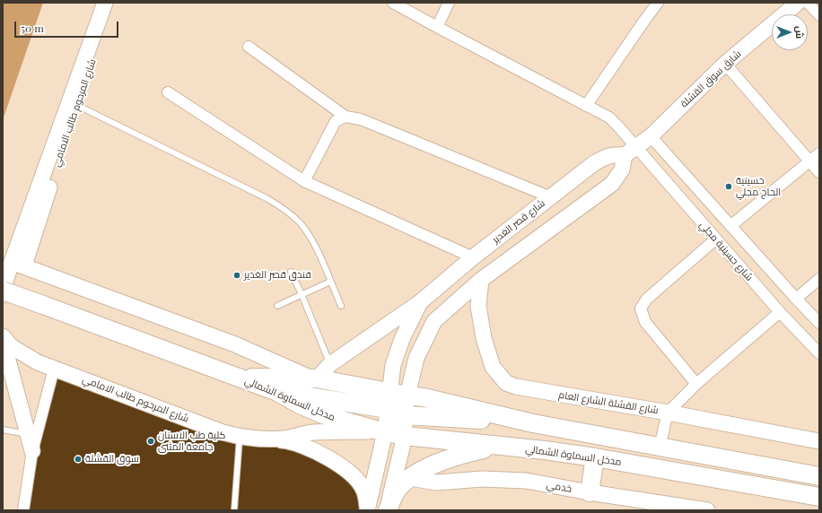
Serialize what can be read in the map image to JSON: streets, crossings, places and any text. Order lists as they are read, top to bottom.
{
  "streets": {
    "highway": ["مدخل السماوة الشمالي"],
    "main road": [
      "شارق سوق القشلة",
      "شارع المرحوم طالب الامامي",
      "شارع قصر الغدير",
      "شارع القشلة الشارع العام",
      "خدمي"
    ],
    "street": ["شارع حسينية مجلي"]
  },
  "crossings": [
    ["شارق سوق القشلة", "شارع قصر الغدير"],
    ["شارق سوق القشلة", "شارع حسينية مجلي"],
    ["شارع المرحوم طالب الامامي", "مدخل السماوة الشمالي"],
    ["شارع قصر الغدير", "شارع حسينية مجلي"],
    ["شارع قصر الغدير", "مدخل السماوة الشمالي"]
  ],
  "places": [
    "حسينية الحاج مجلي",
    "فندق قصر الغدير",
    "كلية طب الاسنان جامعة المثنى",
    "سوق القشلة"
  ],
  "scale_bar": "50 m",
  "north": "right"
}
